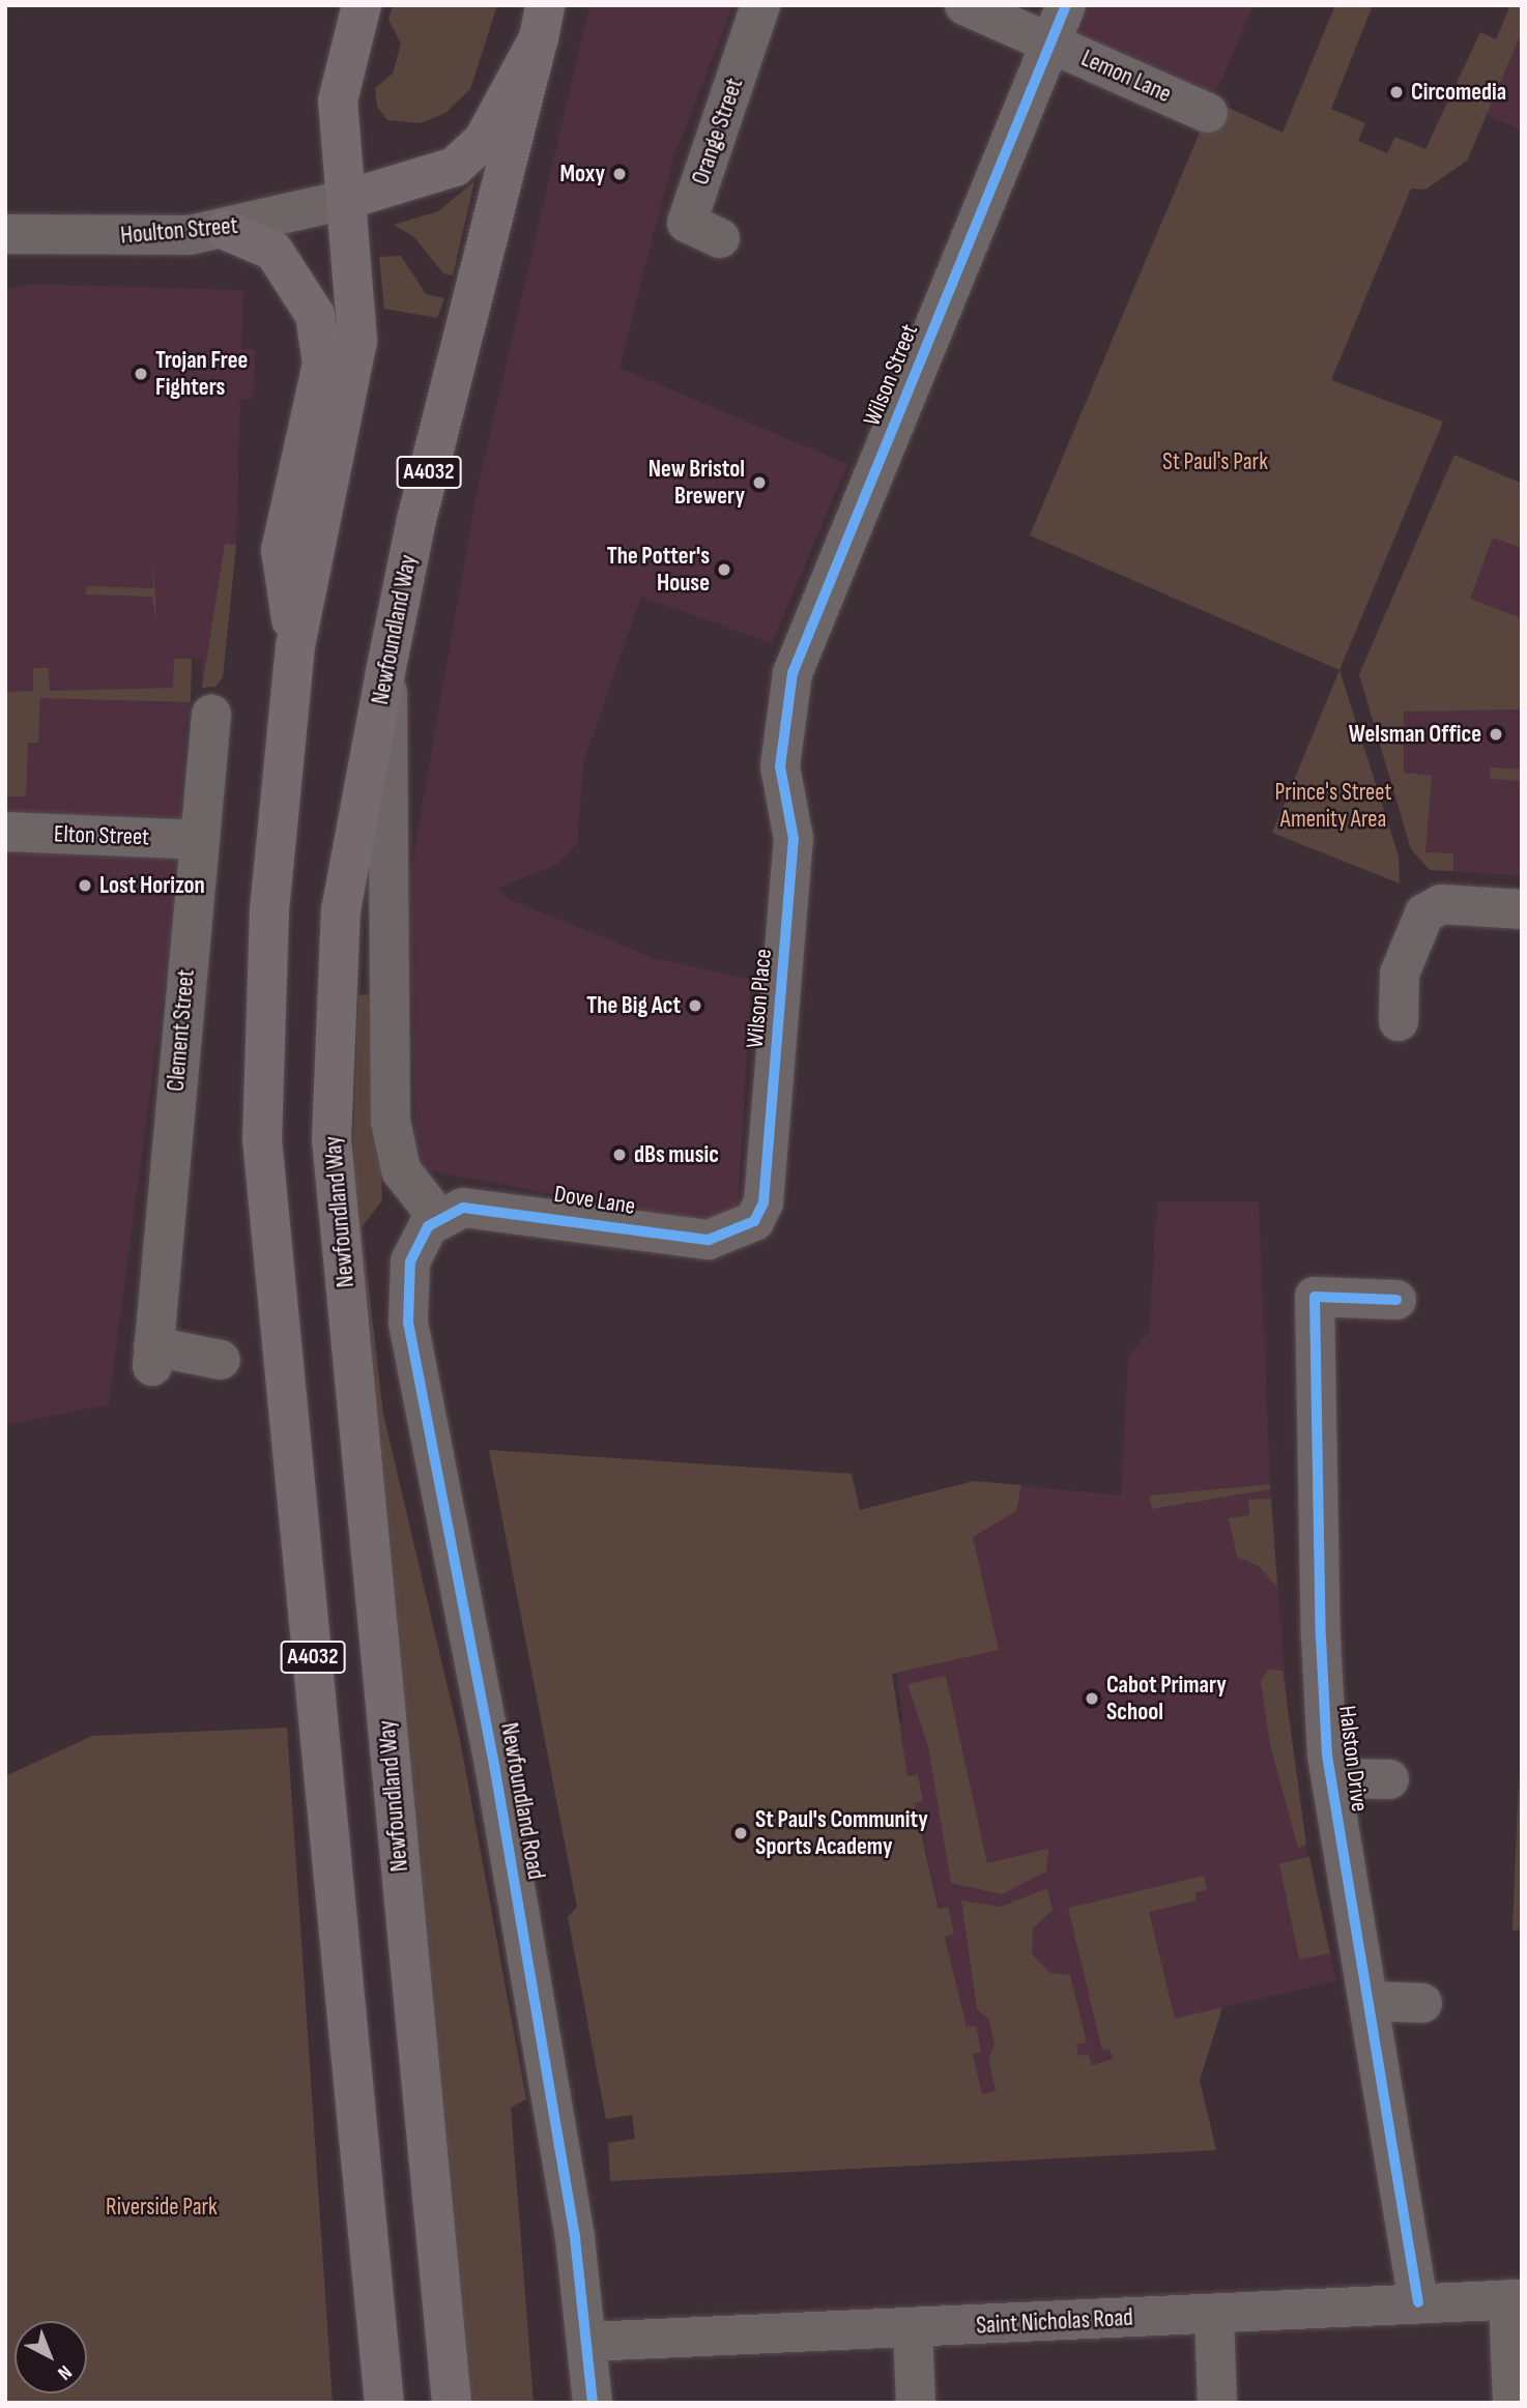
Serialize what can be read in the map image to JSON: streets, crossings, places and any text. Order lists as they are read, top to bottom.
{
  "streets": {
    "highway": ["A4032", "Newfoundland Way"],
    "street": [
      "Lemon Lane",
      "Orange Street",
      "Houlton Street",
      "Wilson Street",
      "Elton Street",
      "Wilson Place",
      "Clement Street",
      "Dove Lane",
      "Halston Drive",
      "Newfoundland Road",
      "Saint Nicholas Road"
    ]
  },
  "crossings": [
    ["Lemon Lane", "Wilson Street"],
    ["Houlton Street", "A4032"],
    ["Wilson Street", "Wilson Place"],
    ["A4032", "Newfoundland Way"],
    ["Elton Street", "Clement Street"],
    ["Wilson Place", "Dove Lane"],
    ["Dove Lane", "Newfoundland Road"],
    ["Halston Drive", "Saint Nicholas Road"],
    ["Newfoundland Road", "Saint Nicholas Road"]
  ],
  "parks": ["St Paul's Park", "Prince's Street Amenity Area", "Riverside Park"],
  "places": [
    "Circomedia",
    "Moxy",
    "Trojan Free Fighters",
    "New Bristol Brewery",
    "The Potter's House",
    "Welsman Office",
    "Lost Horizon",
    "The Big Act",
    "dBs music",
    "Cabot Primary School",
    "St Paul's Community Sports Academy"
  ],
  "north": "bottom right"
}
